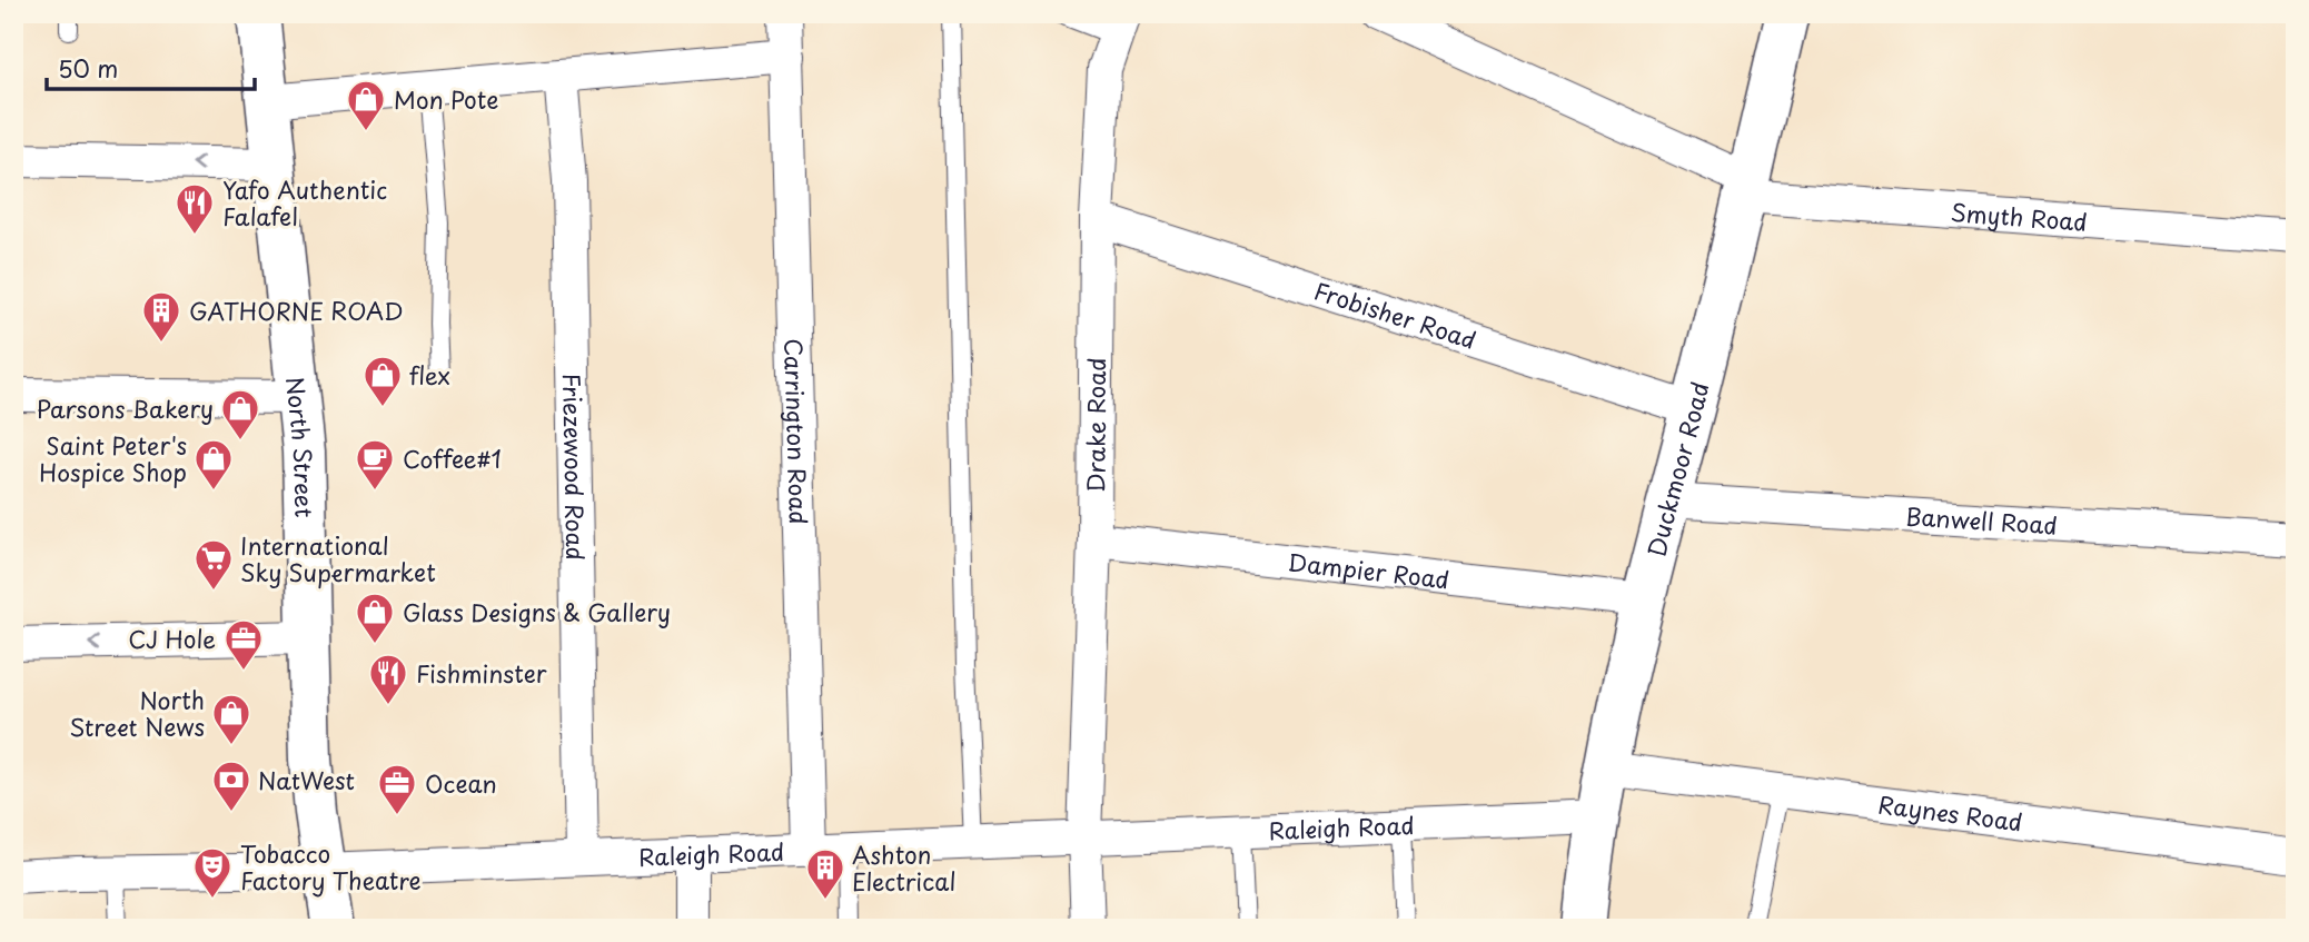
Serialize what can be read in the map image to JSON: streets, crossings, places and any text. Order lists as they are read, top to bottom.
{
  "streets": {
    "street": [
      "Smyth Road",
      "Frobisher Road",
      "Drake Road",
      "Carrington Road",
      "North Street",
      "Friezewood Road",
      "Duckmoor Road",
      "Banwell Road",
      "Dampier Road",
      "Raynes Road",
      "Raleigh Road"
    ]
  },
  "crossings": [
    ["Smyth Road", "Duckmoor Road"],
    ["Frobisher Road", "Drake Road"],
    ["Frobisher Road", "Duckmoor Road"],
    ["Drake Road", "Dampier Road"],
    ["Drake Road", "Raleigh Road"],
    ["Carrington Road", "Raleigh Road"],
    ["North Street", "Raleigh Road"],
    ["Friezewood Road", "Raleigh Road"],
    ["Duckmoor Road", "Banwell Road"],
    ["Duckmoor Road", "Dampier Road"],
    ["Duckmoor Road", "Raynes Road"],
    ["Duckmoor Road", "Raleigh Road"]
  ],
  "places": {
    "shop": [
      "Mon Pote",
      "flex",
      "Parsons Bakery",
      "Saint Peter's Hospice Shop",
      "Glass Designs & Gallery",
      "North Street News"
    ],
    "restaurant": ["Yafo Authentic Falafel", "Fishminster"],
    "building": ["GATHORNE ROAD", "Ashton Electrical"],
    "cafe": ["Coffee#1"],
    "supermarket": ["International Sky Supermarket"],
    "office": ["CJ Hole", "Ocean"],
    "bank": ["NatWest"],
    "theatre": ["Tobacco Factory Theatre"]
  },
  "scale_bar": "50 m"
}
